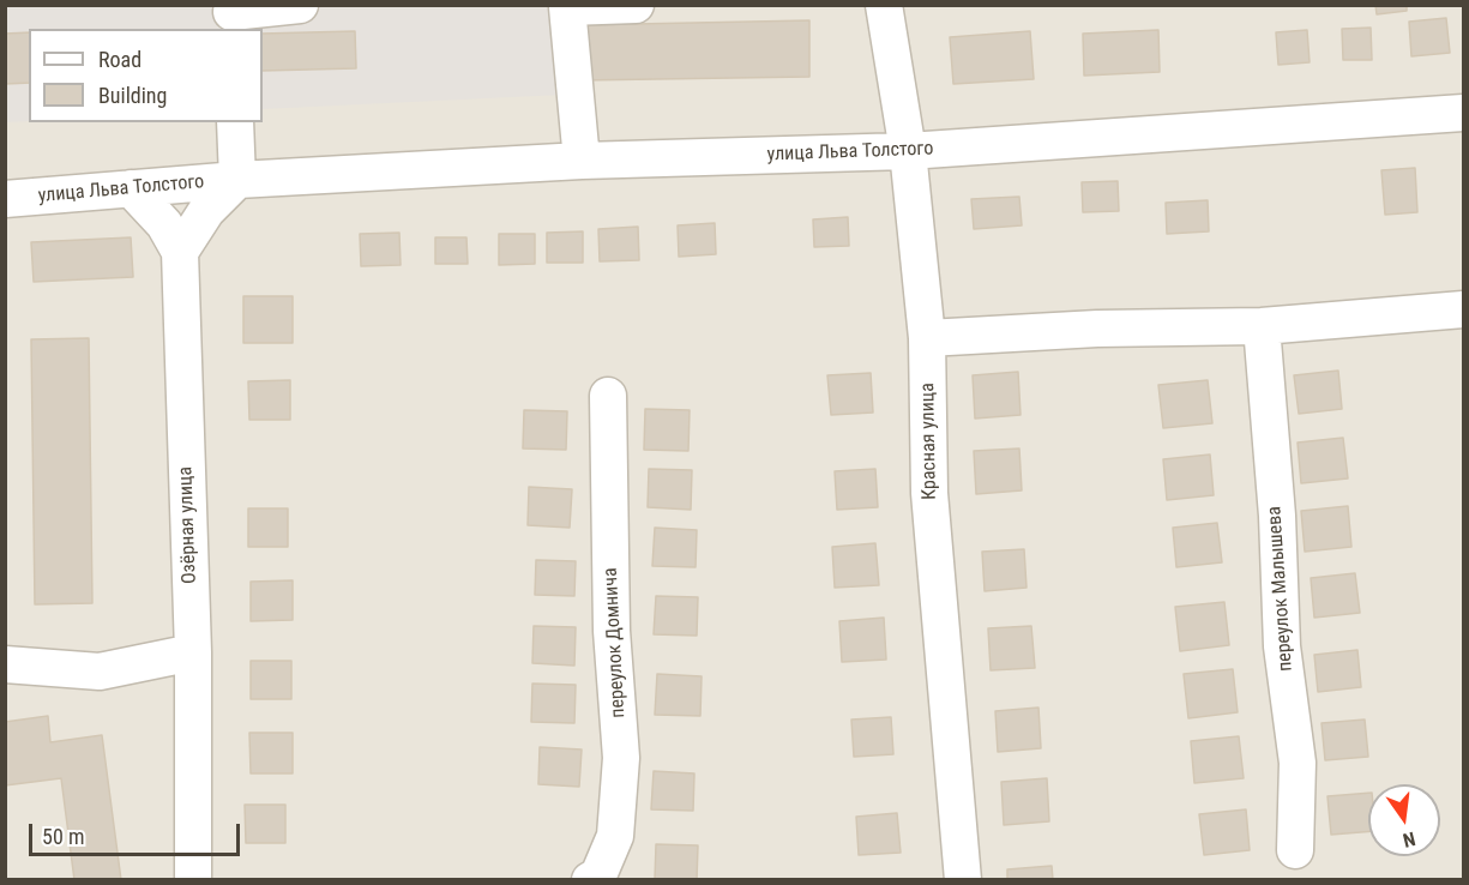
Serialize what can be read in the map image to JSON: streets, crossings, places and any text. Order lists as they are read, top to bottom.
{
  "streets": {
    "street": [
      "улица Льва Толстого",
      "Красная улица",
      "Озёрная улица",
      "переулок Малышева",
      "переулок Домнича"
    ]
  },
  "crossings": [
    ["улица Льва Толстого", "Красная улица"],
    ["улица Льва Толстого", "Озёрная улица"]
  ],
  "legend": ["Road", "Building"],
  "scale_bar": "50 m",
  "north": "bottom"
}
